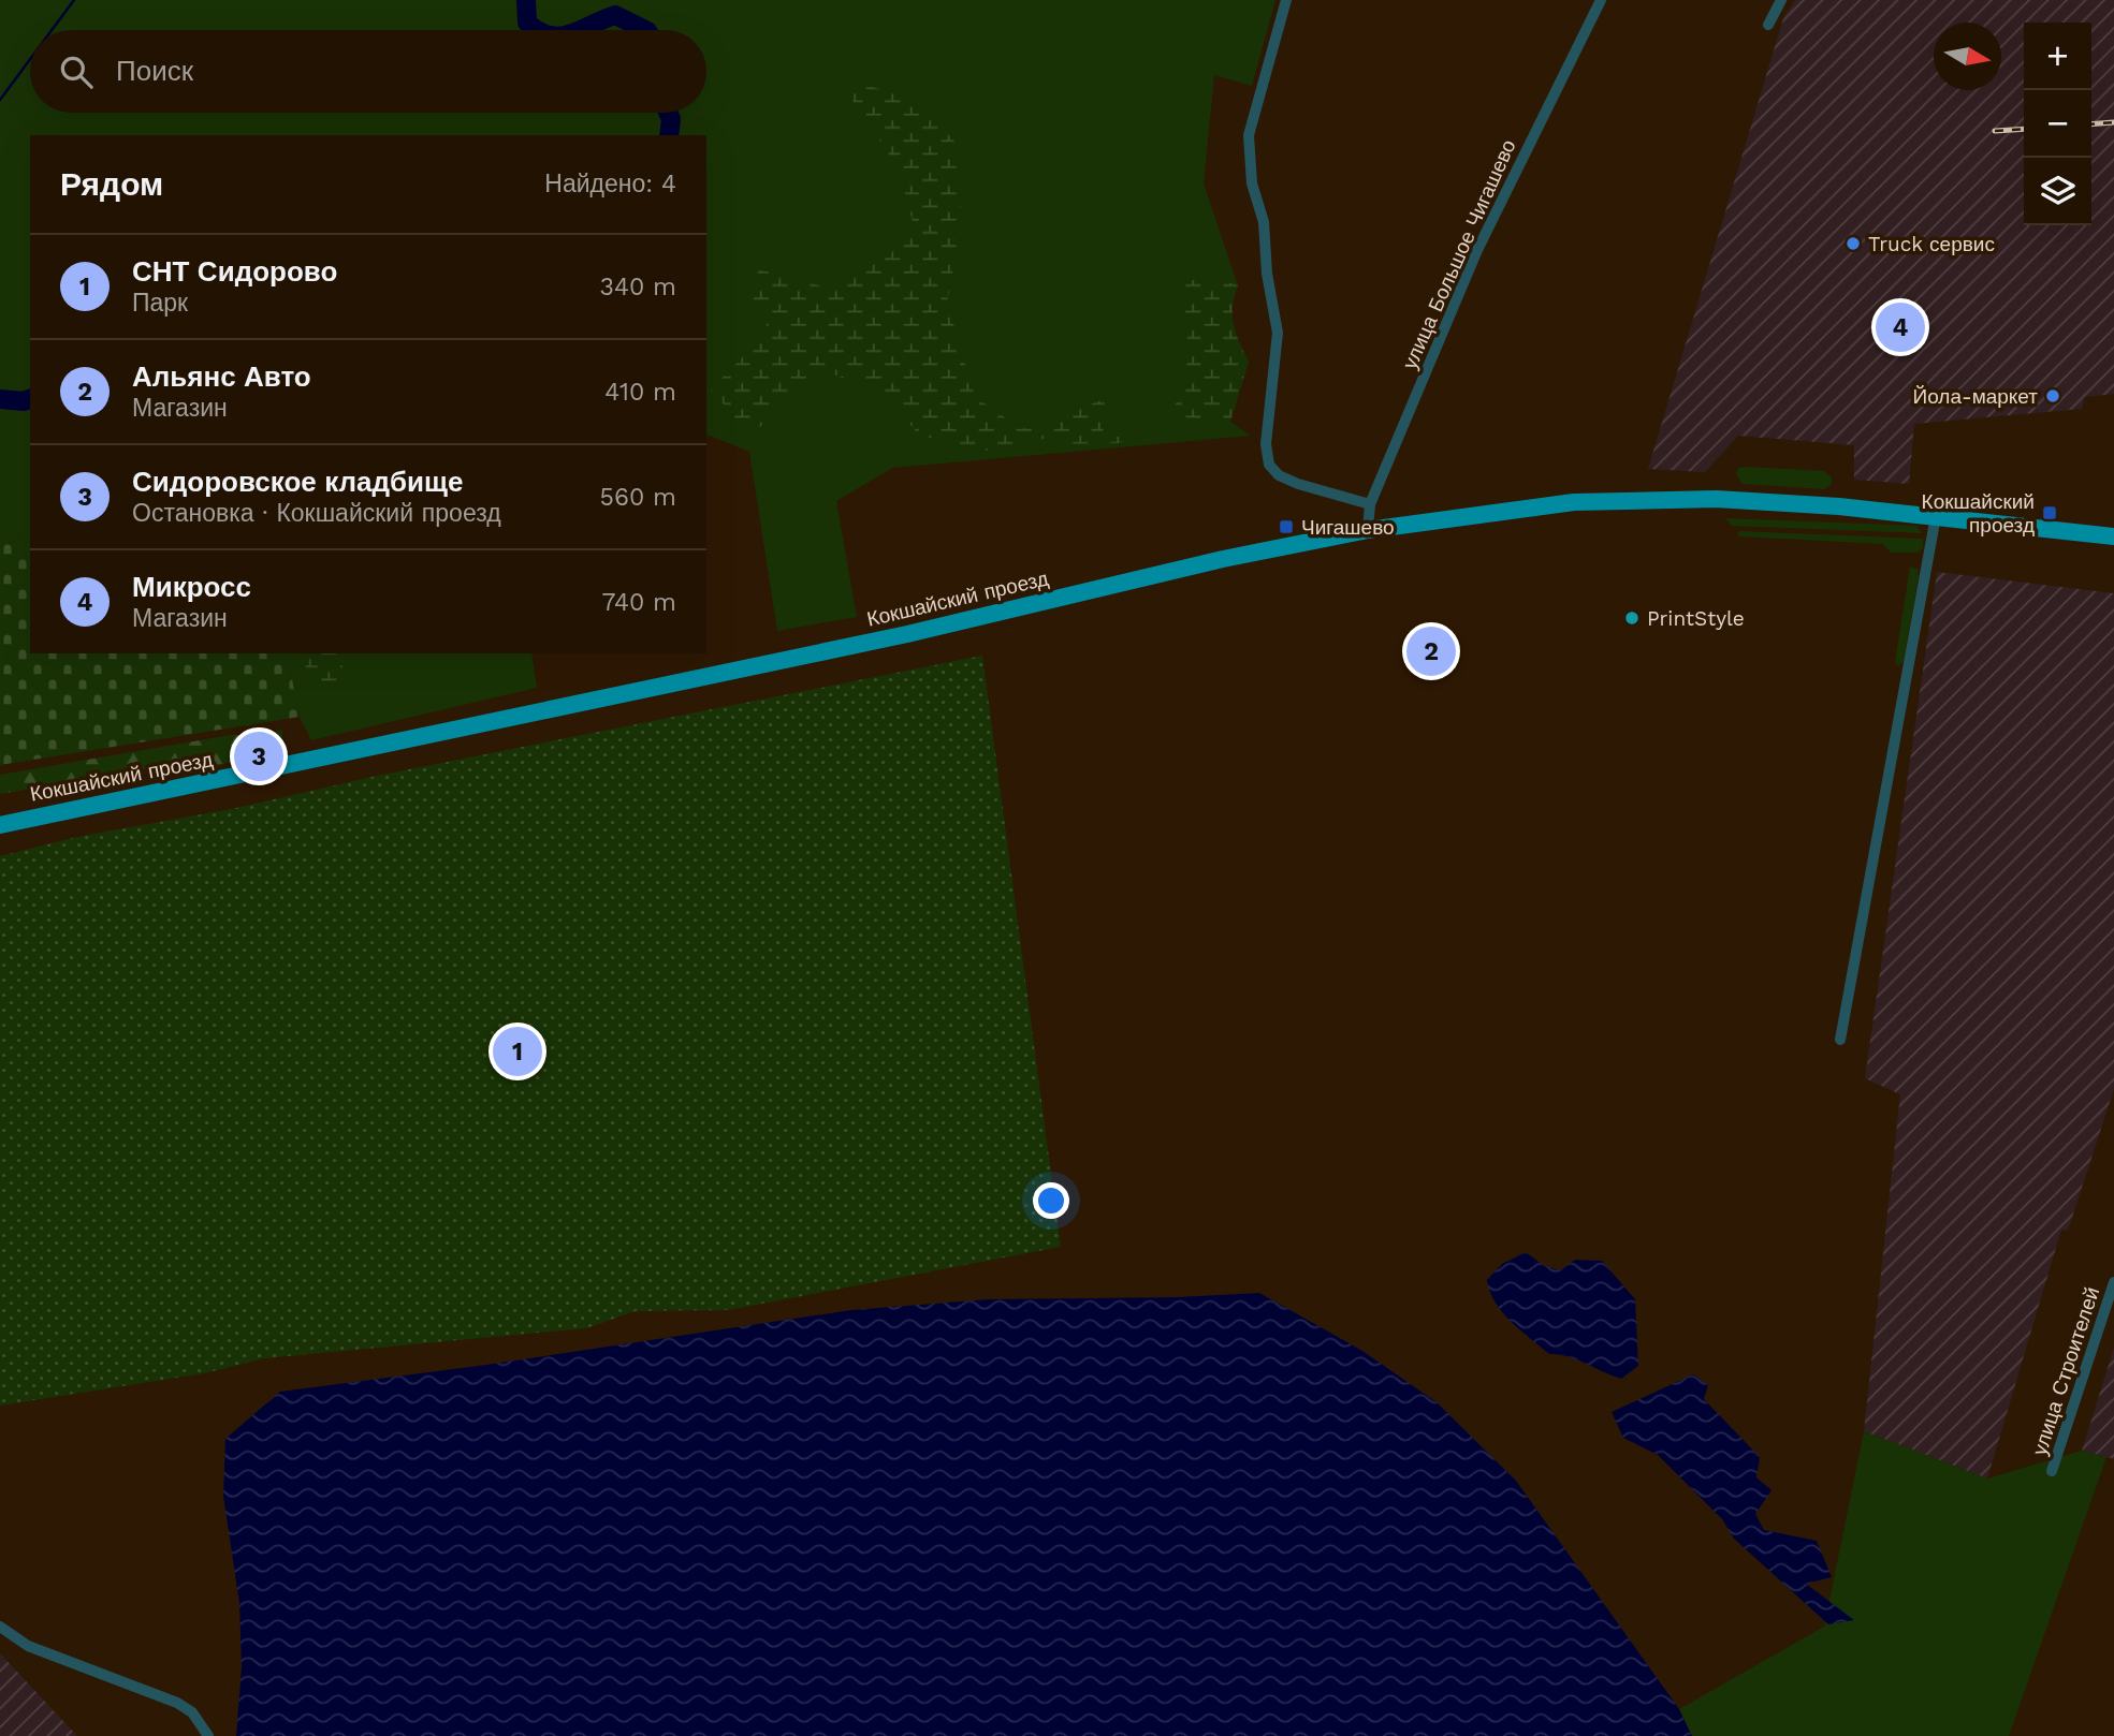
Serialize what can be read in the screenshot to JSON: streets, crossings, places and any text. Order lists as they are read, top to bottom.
{
  "streets": {
    "main road": ["Кокшайский проезд"],
    "street": ["улица Большое Чигашево", "улица Строителей"]
  },
  "crossings": [
    ["улица Большое Чигашево", "Кокшайский проезд"]
  ],
  "places": {
    "other": ["Truck сервис", "Йола-маркет", "PrintStyle"],
    "transit": ["Кокшайский проезд", "Чигашево"]
  },
  "north": "right",
  "page": {
    "map_buttons": ["+", "−"],
    "search": "Поиск",
    "heading": ["Рядом", "Найдено: 4"],
    "list": [
      {
        "mark": "1",
        "name": "СНТ Сидорово",
        "note": "Парк",
        "value": "340 m"
      },
      {
        "mark": "2",
        "name": "Альянс Авто",
        "note": "Магазин",
        "value": "410 m"
      },
      {
        "mark": "3",
        "name": "Сидоровское кладбище",
        "note": "Остановка · Кокшайский проезд",
        "value": "560 m"
      },
      {
        "mark": "4",
        "name": "Микросс",
        "note": "Магазин",
        "value": "740 m"
      }
    ],
    "pins": [
      "4",
      "2",
      "3",
      "1"
    ]
  }
}
